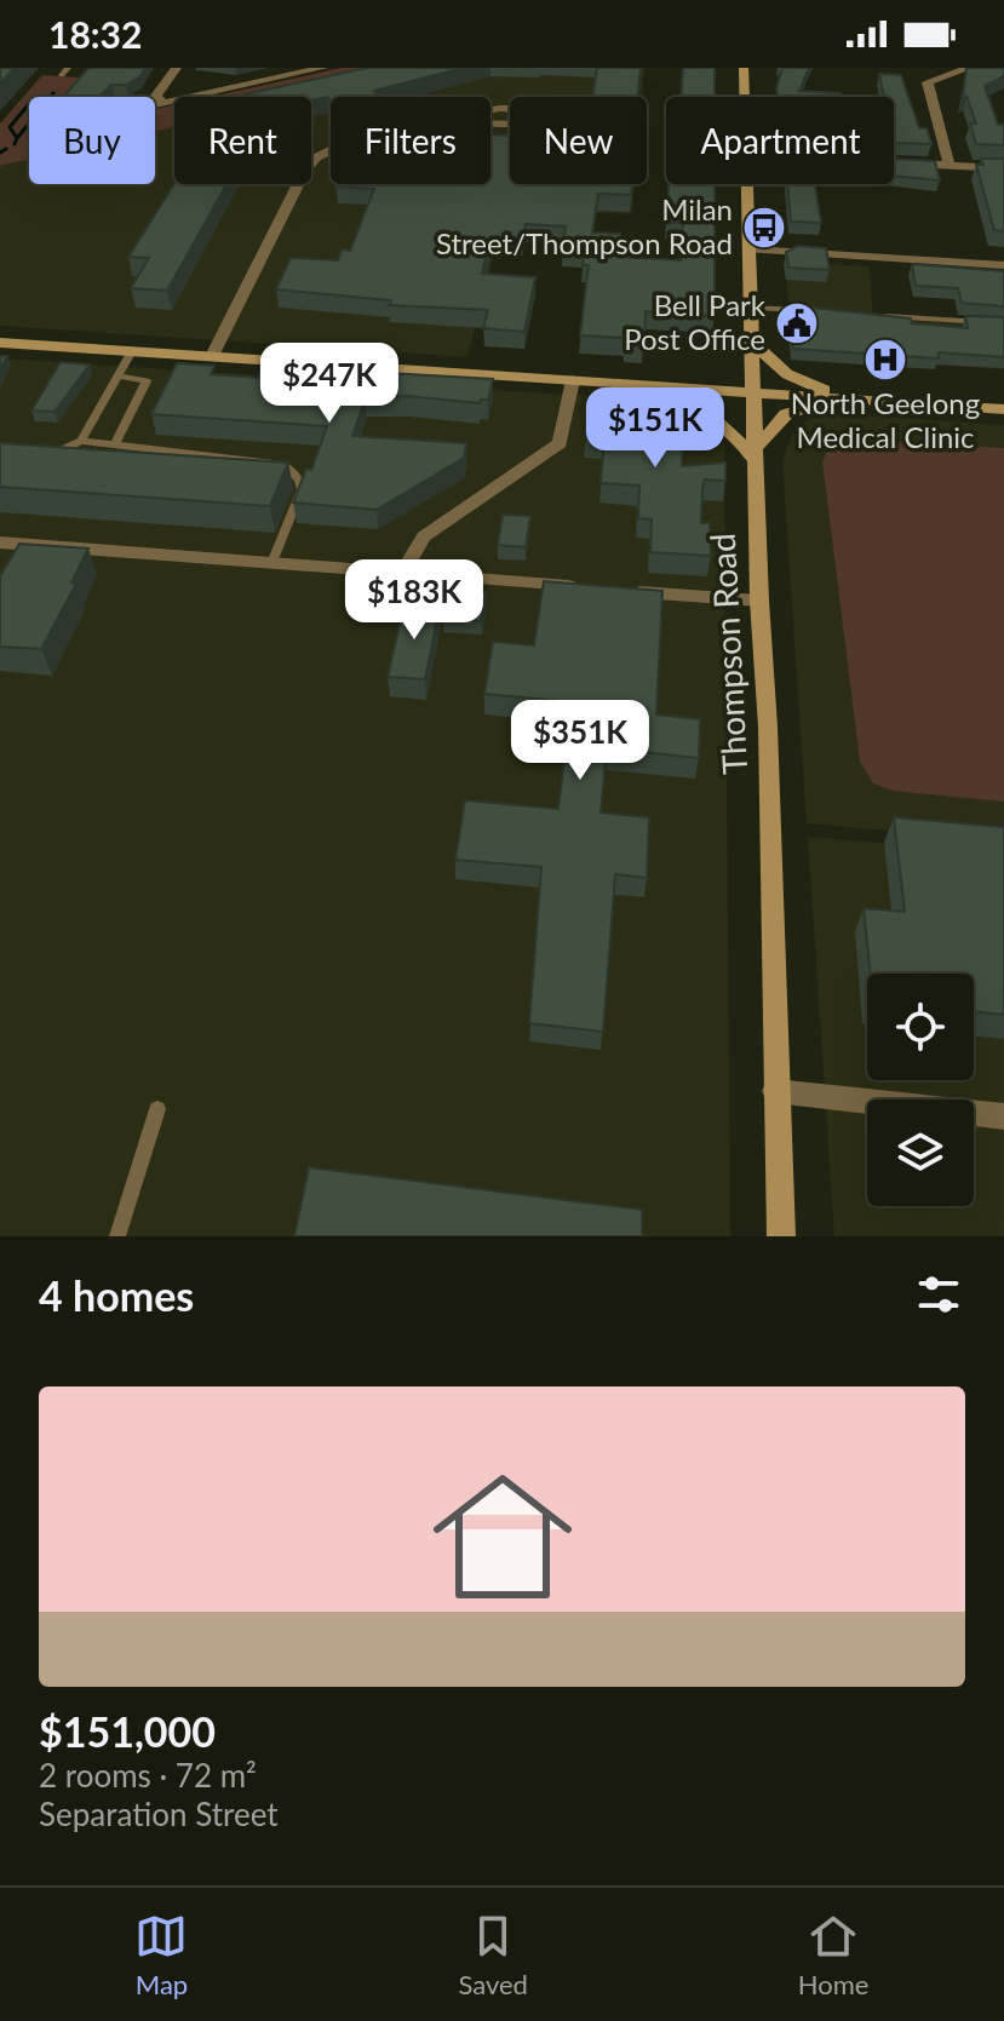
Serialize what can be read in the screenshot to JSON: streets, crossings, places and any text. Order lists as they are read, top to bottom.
{
  "streets": {
    "main road": ["Thompson Road"]
  },
  "places": {
    "bus stop": ["Milan Street/Thompson Road"],
    "public building": ["Bell Park Post Office"],
    "hospital": ["North Geelong Medical Clinic"]
  },
  "page": {
    "status": "18:32",
    "chip": [
      "Buy",
      "Rent",
      "Filters",
      "New",
      "Apartment"
    ],
    "price": [
      "$247K",
      "$151K",
      "$183K",
      "$351K"
    ],
    "heading": "4 homes",
    "list": [
      {
        "name": "$151,000",
        "note": "2 rooms · 72 m² · Separation Street"
      }
    ],
    "tabs": ["Map", "Saved", "Home"]
  }
}
